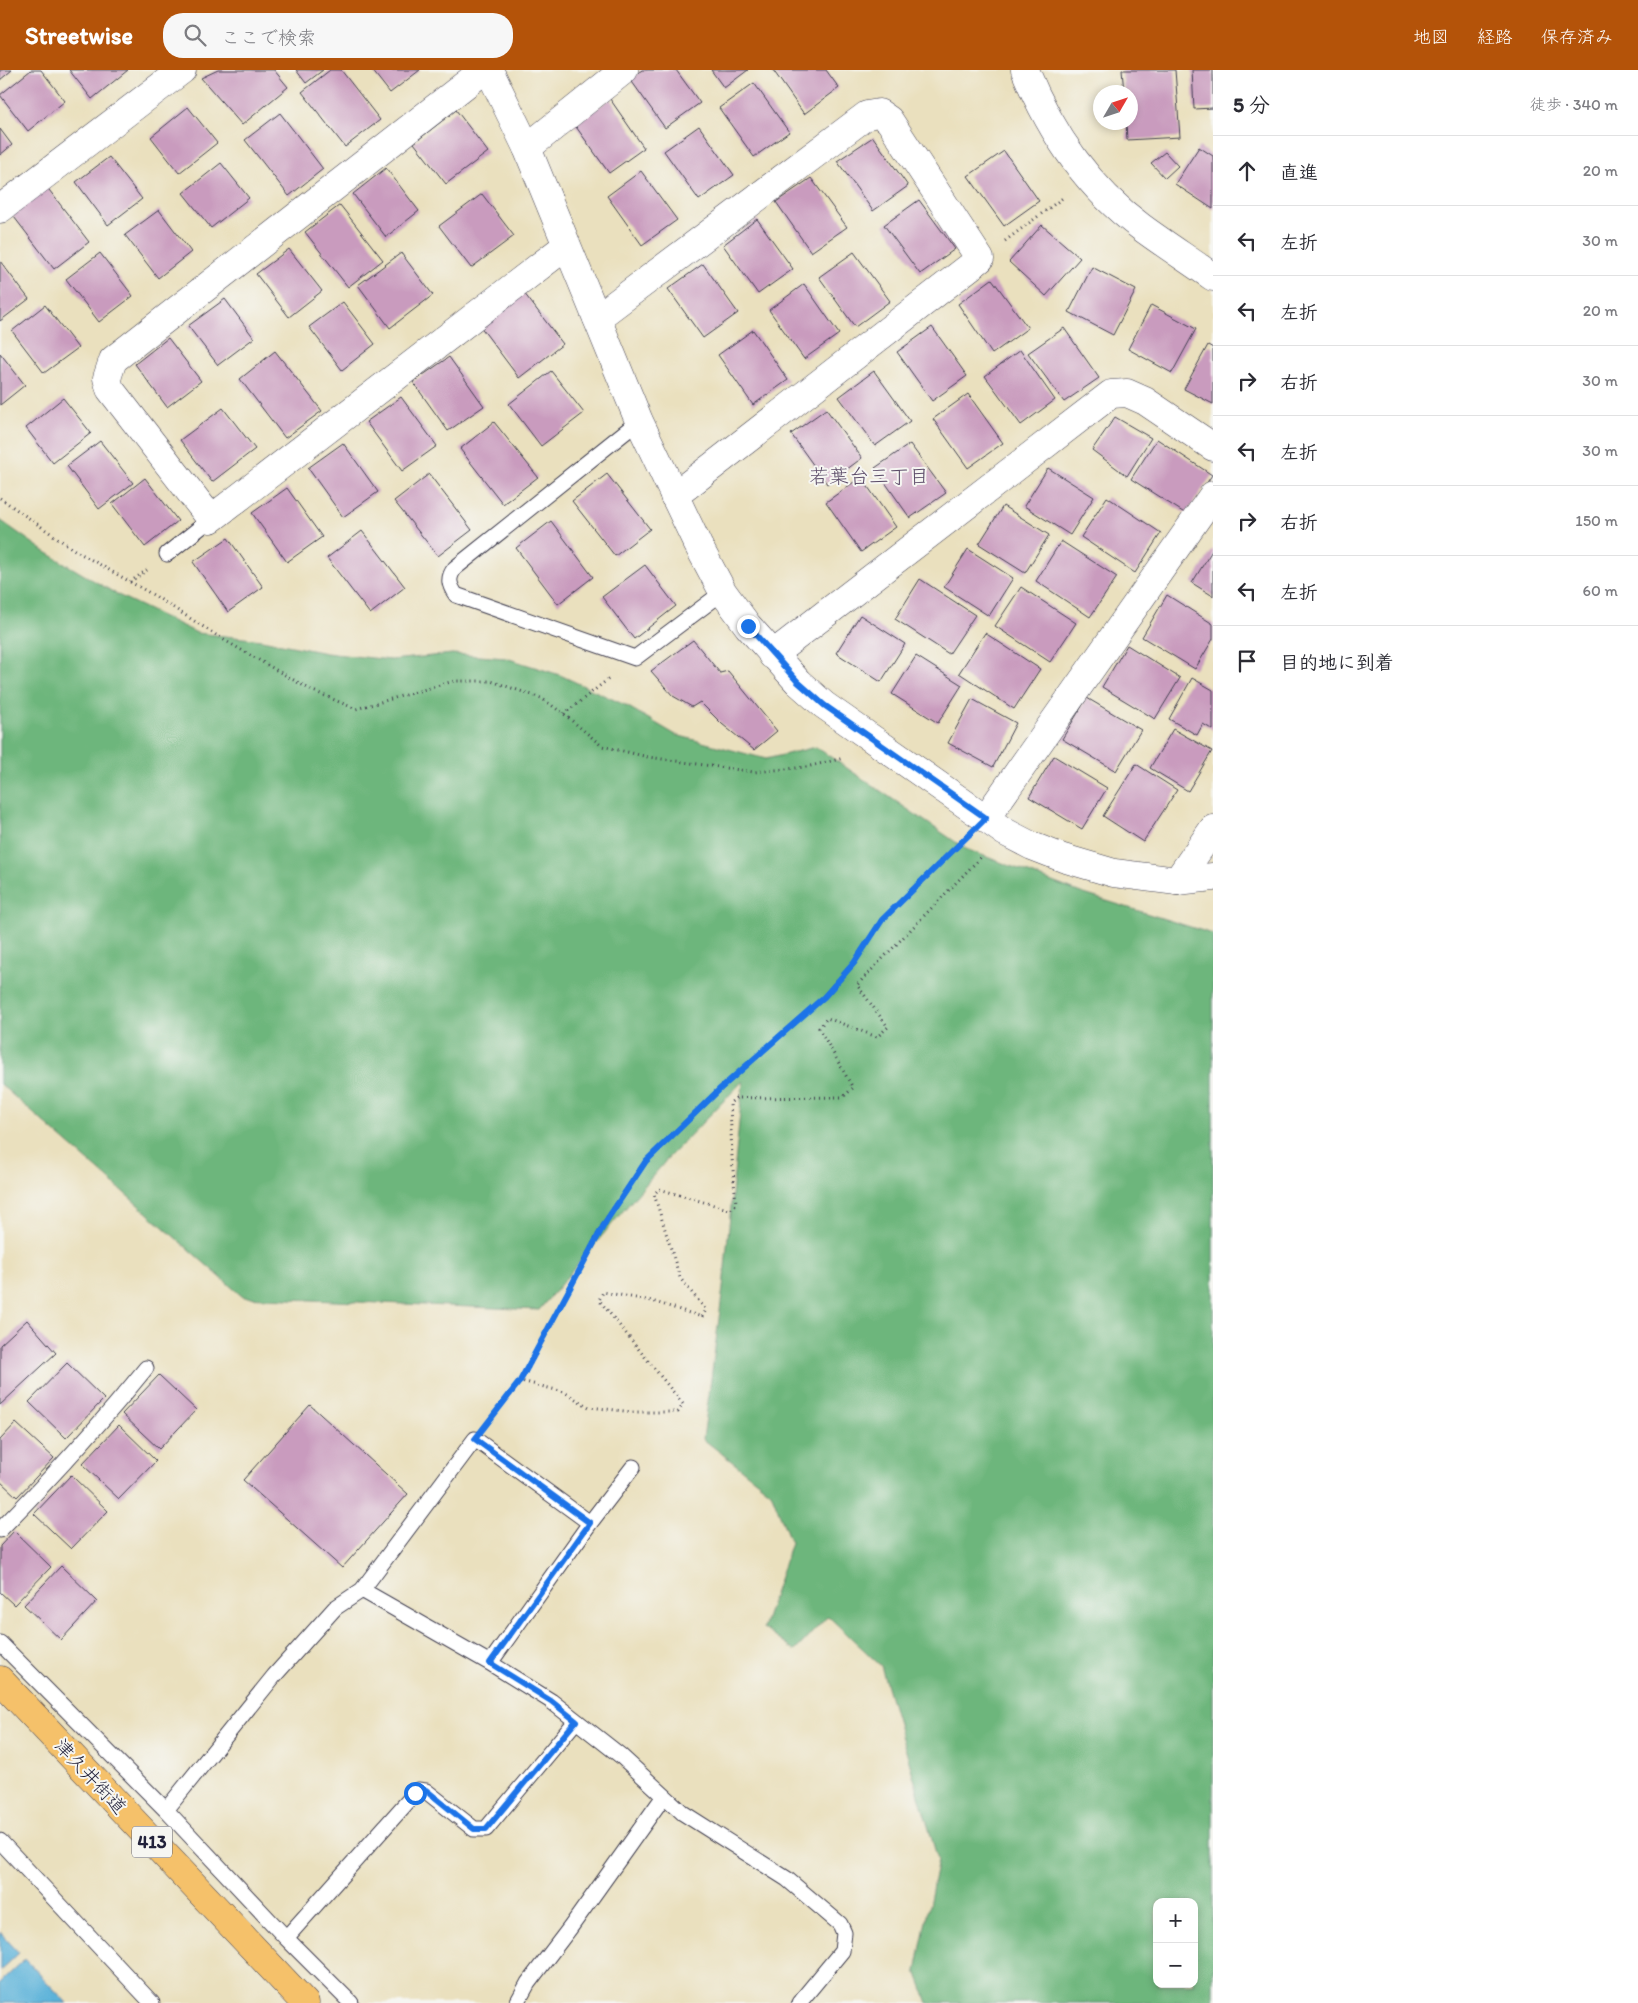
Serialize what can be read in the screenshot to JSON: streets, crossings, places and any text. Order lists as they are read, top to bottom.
{
  "streets": {
    "highway": ["津久井街道", "413"]
  },
  "districts": ["若葉台三丁目"],
  "north": "top right",
  "page": {
    "header": "Streetwise",
    "search": "ここで検索",
    "nav": ["地図", "経路", "保存済み"],
    "heading": ["5 分", "徒歩 · 340 m"],
    "list": [
      ["直進", "20 m"],
      ["左折", "30 m"],
      ["左折", "20 m"],
      ["右折", "30 m"],
      ["左折", "30 m"],
      ["右折", "150 m"],
      ["左折", "60 m"],
      "目的地に到着"
    ],
    "map_buttons": ["+", "−"]
  }
}
